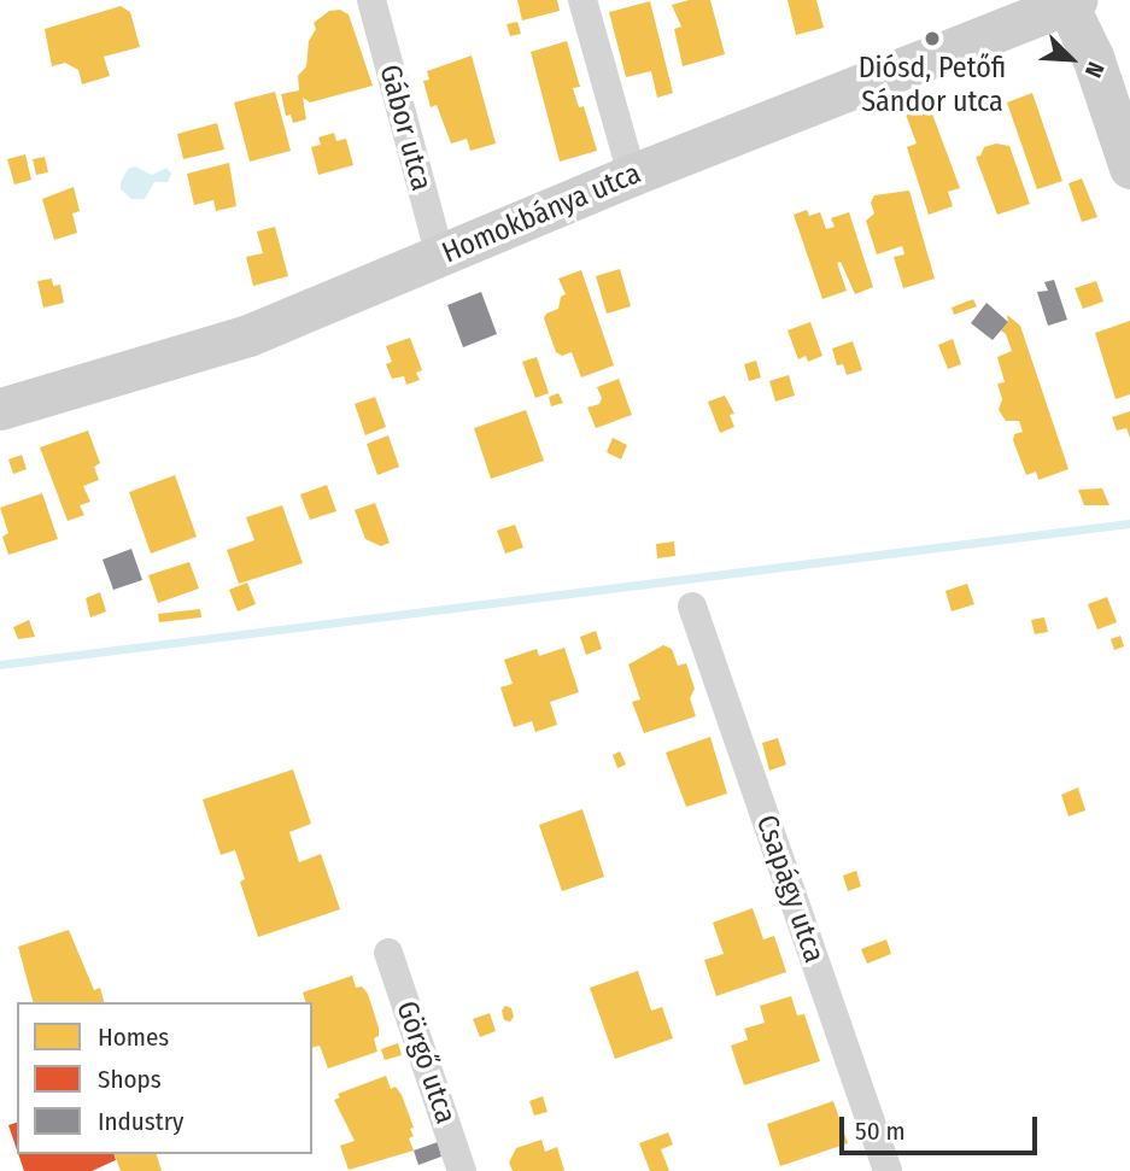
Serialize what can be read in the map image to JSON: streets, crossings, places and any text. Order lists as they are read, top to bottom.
{
  "streets": {
    "street": [
      "Gábor utca",
      "Homokbánya utca",
      "Csapágy utca",
      "Görgő utca"
    ]
  },
  "crossings": [
    ["Gábor utca", "Homokbánya utca"]
  ],
  "places": ["Diósd, Petőfi Sándor utca"],
  "legend": ["Homes", "Shops", "Industry"],
  "scale_bar": "50 m",
  "north": "bottom right"
}
